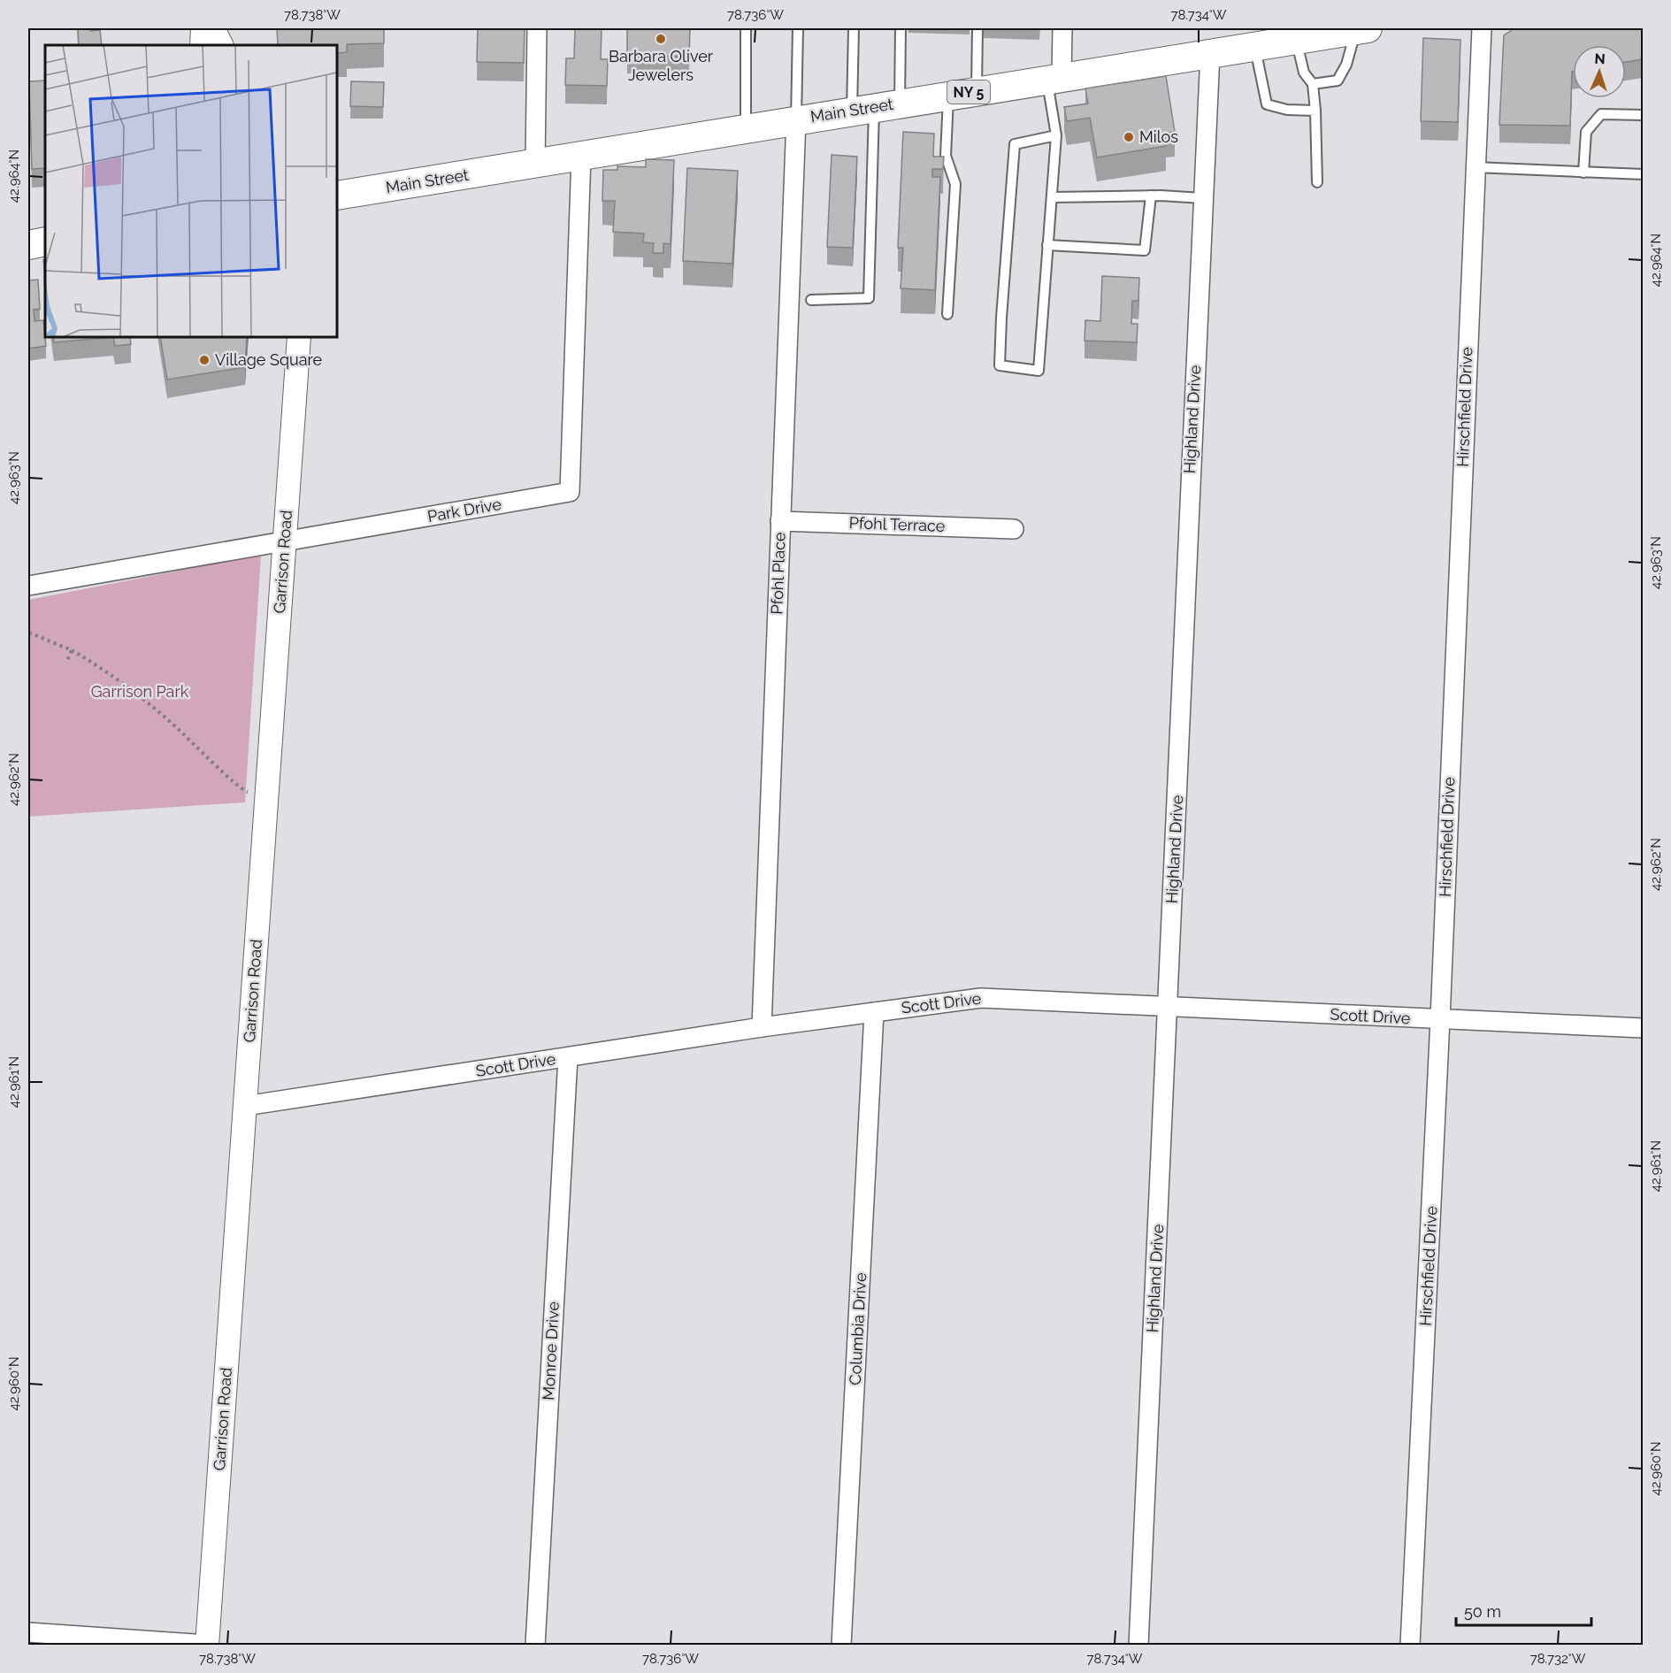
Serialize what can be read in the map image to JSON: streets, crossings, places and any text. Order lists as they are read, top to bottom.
{
  "streets": {
    "main road": ["NY 5", "Main Street"],
    "street": [
      "Hirschfield Drive",
      "Highland Drive",
      "Park Drive",
      "Pfohl Terrace",
      "Garrison Road",
      "Pfohl Place",
      "Scott Drive",
      "Columbia Drive",
      "Monroe Drive"
    ]
  },
  "crossings": [
    ["Main Street", "Highland Drive"],
    ["Main Street", "Park Drive"],
    ["Main Street", "Pfohl Place"],
    ["Hirschfield Drive", "Scott Drive"],
    ["Highland Drive", "Scott Drive"],
    ["Park Drive", "Garrison Road"],
    ["Pfohl Terrace", "Pfohl Place"],
    ["Garrison Road", "Scott Drive"],
    ["Pfohl Place", "Scott Drive"],
    ["Scott Drive", "Columbia Drive"],
    ["Scott Drive", "Monroe Drive"]
  ],
  "parks": ["Garrison Park"],
  "places": ["Barbara Oliver Jewelers", "Milos", "Village Square"],
  "scale_bar": "50 m",
  "north": "top",
  "coordinates": [
    "78.738°W",
    "78.736°W",
    "78.734°W",
    "42.964°N",
    "42.963°N",
    "42.962°N",
    "42.961°N",
    "42.960°N",
    "78.732°W"
  ]
}
